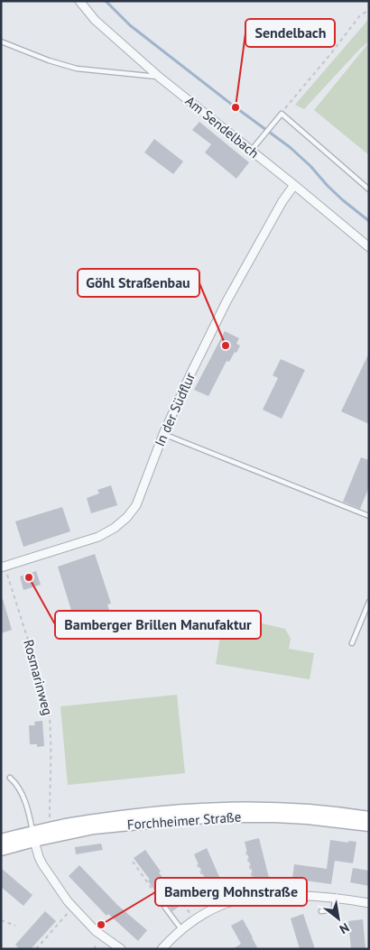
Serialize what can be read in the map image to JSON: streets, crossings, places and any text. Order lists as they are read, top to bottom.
{
  "streets": {
    "street": ["Am Sendelbach", "In der Südflur", "Forchheimer Straße"],
    "path": ["Rosmarinweg"]
  },
  "crossings": [
    ["Am Sendelbach", "In der Südflur"],
    ["In der Südflur", "Rosmarinweg"]
  ],
  "places": [
    "Sendelbach",
    "Göhl Straßenbau",
    "Bamberger Brillen Manufaktur",
    "Bamberg Mohnstraße"
  ],
  "north": "bottom right"
}
